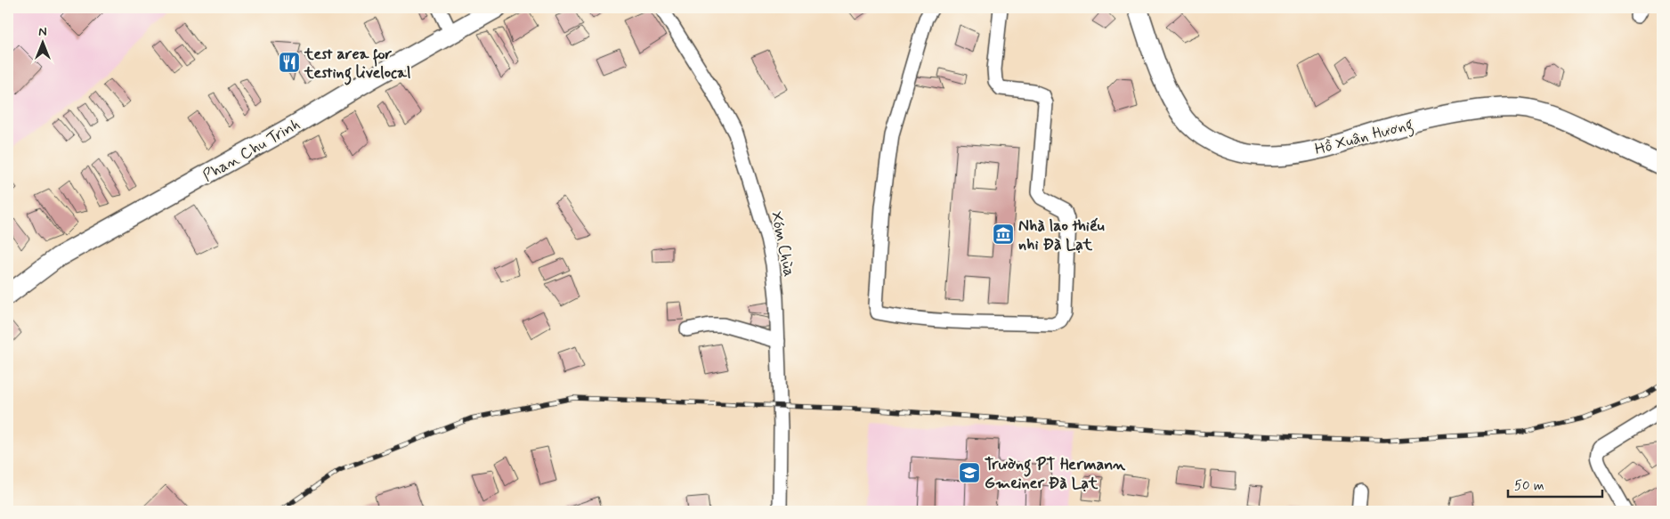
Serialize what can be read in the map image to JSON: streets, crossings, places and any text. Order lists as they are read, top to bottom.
{
  "streets": {
    "main road": ["Hồ Xuân Hương", "Phan Chu Trinh"],
    "street": ["Xóm Chùa"]
  },
  "places": {
    "restaurant": ["test area for testing livelocal"],
    "museum": ["Nhà lao thiếu nhi Đà Lạt"],
    "school or university": ["Trường PT Hermann Gmeiner Đà Lạt"]
  },
  "scale_bar": "50 m",
  "north": "top"
}
